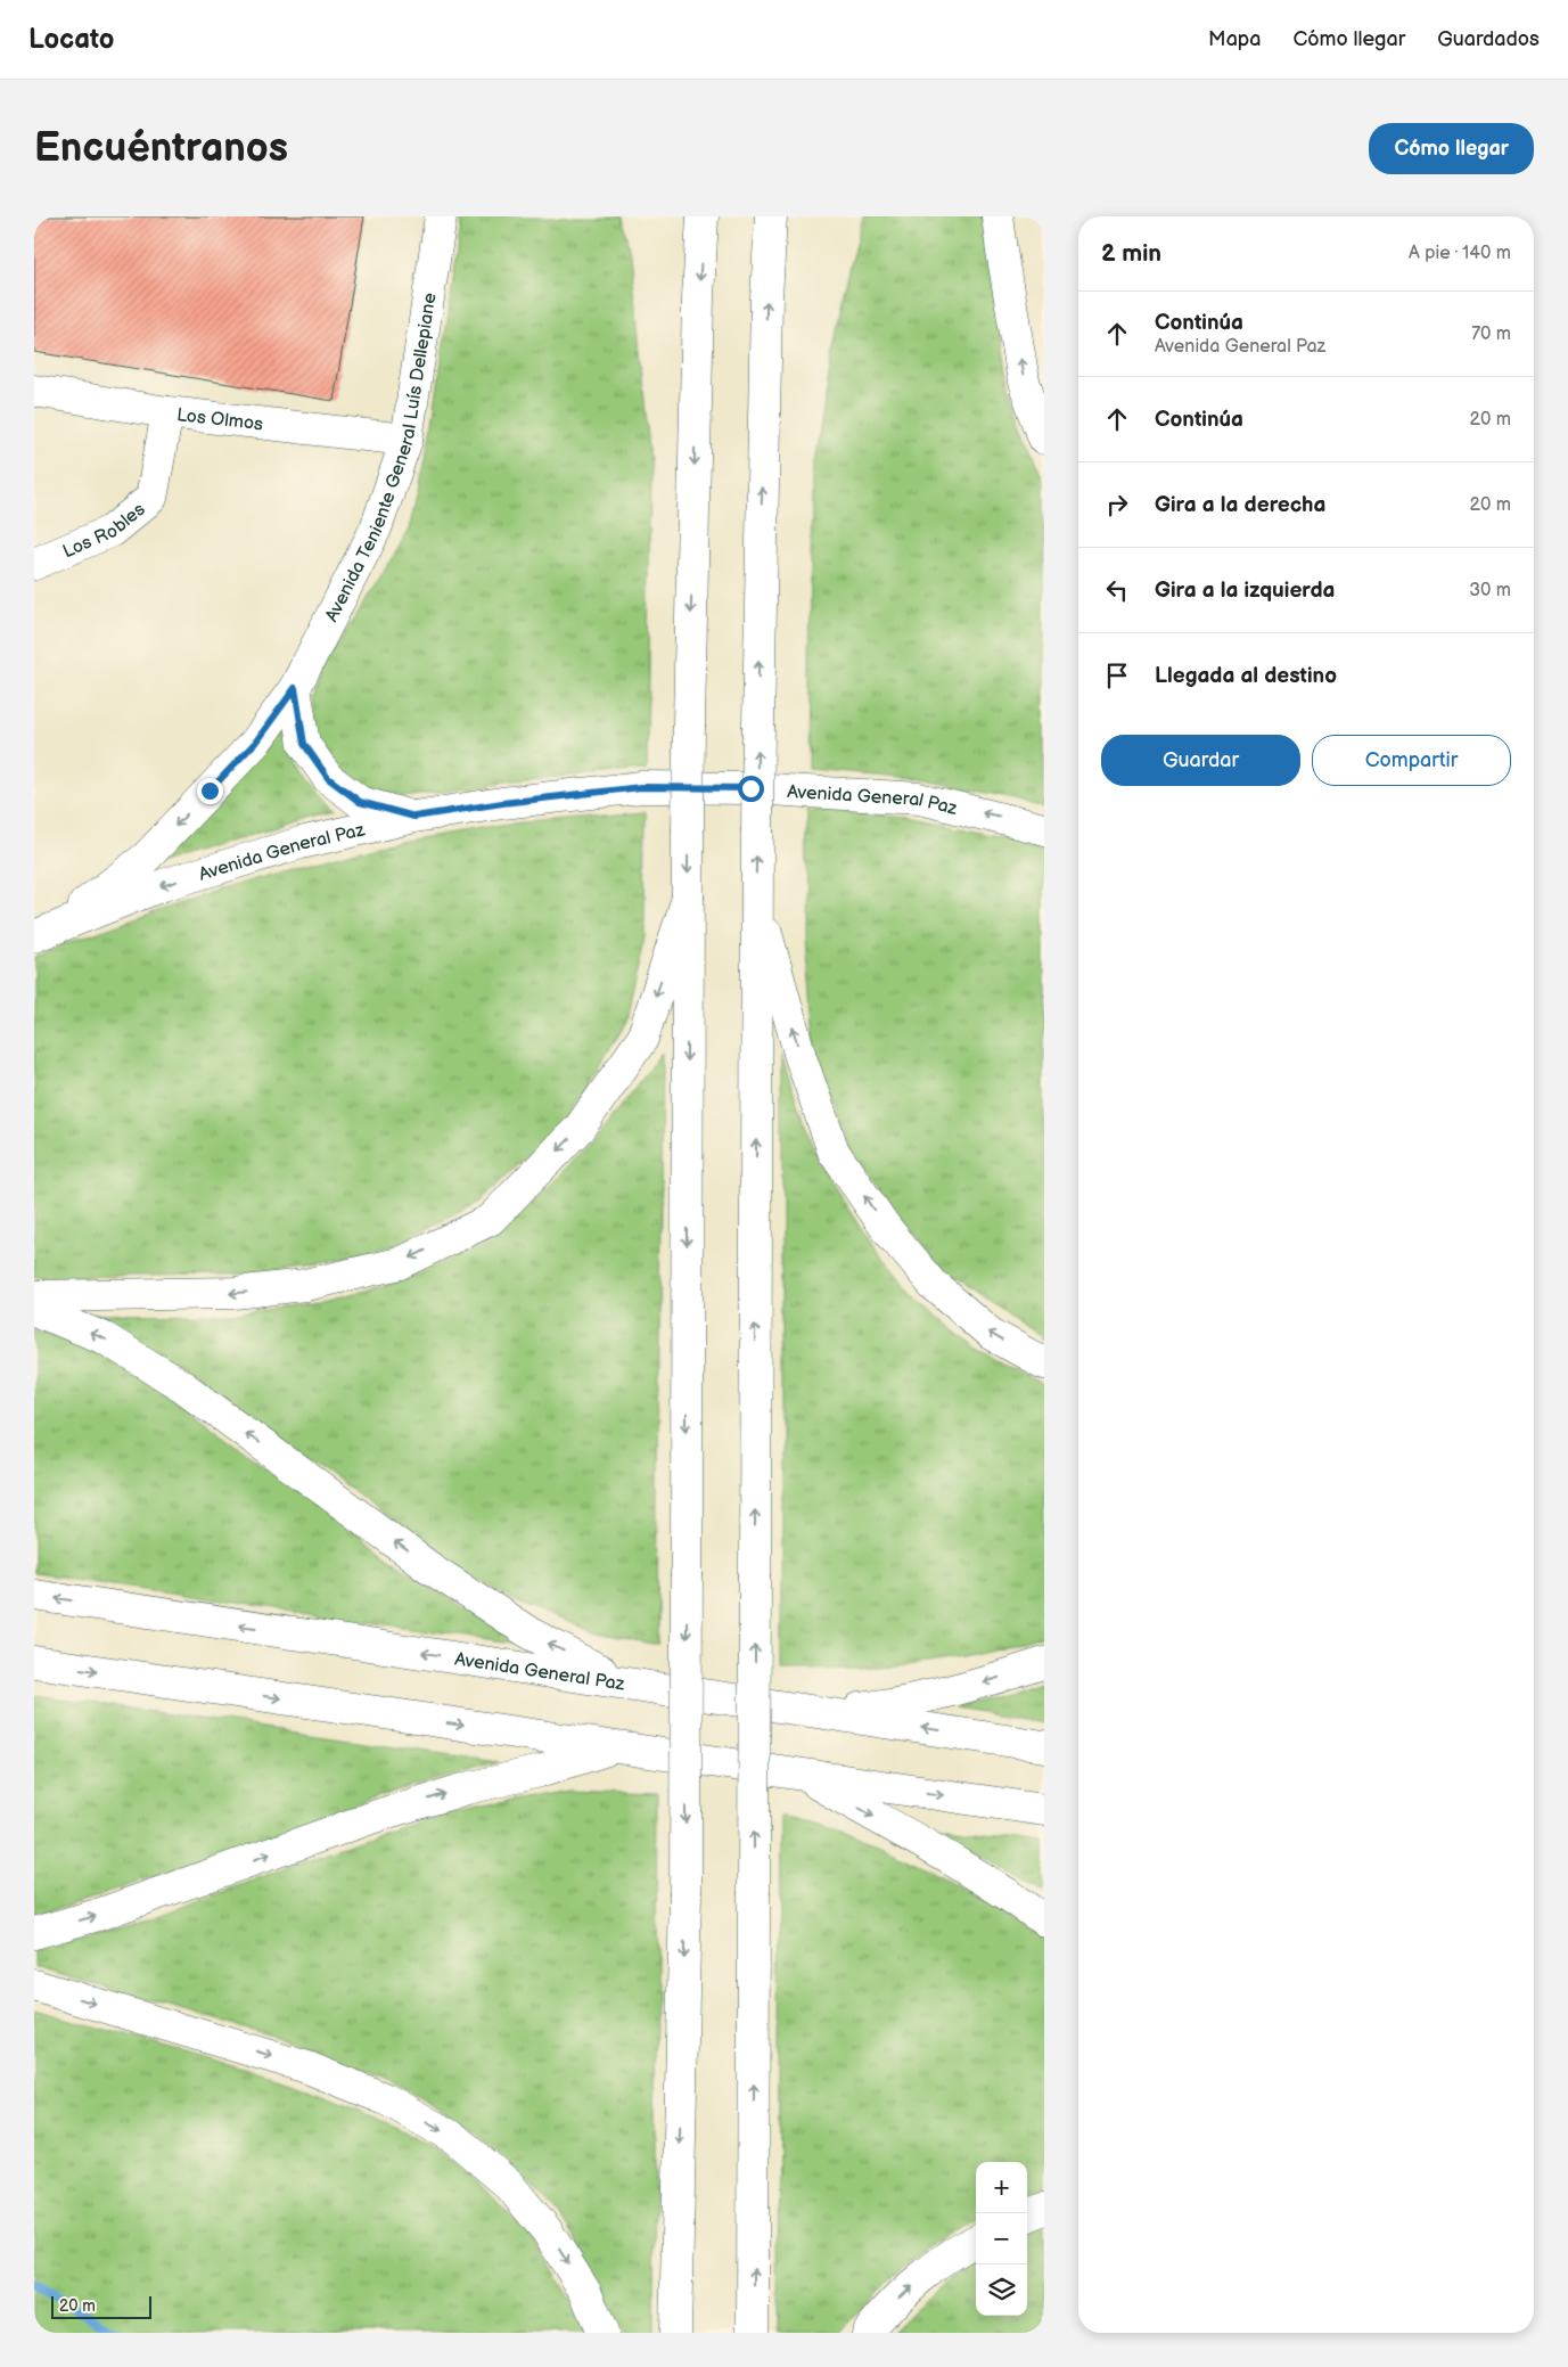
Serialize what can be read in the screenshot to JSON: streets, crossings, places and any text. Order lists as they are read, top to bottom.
{
  "streets": {
    "main road": [
      "Los Olmos",
      "Avenida Teniente General Luís Dellepiane",
      "Los Robles",
      "Avenida General Paz"
    ]
  },
  "crossings": [
    ["Los Olmos", "Avenida Teniente General Luís Dellepiane"],
    ["Los Olmos", "Los Robles"],
    ["Avenida Teniente General Luís Dellepiane", "Avenida General Paz"]
  ],
  "one_way": ["Avenida Teniente General Luís Dellepiane"],
  "scale_bar": "20 m",
  "page": {
    "header": "Locato",
    "nav": ["Mapa", "Cómo llegar", "Guardados"],
    "buttons": [
      "Cómo llegar",
      ["Guardar", "Compartir"]
    ],
    "title": "Encuéntranos",
    "heading": ["2 min", "A pie · 140 m"],
    "list": [
      ["Continúa", "Avenida General Paz", "70 m"],
      ["Continúa", "20 m"],
      ["Gira a la derecha", "20 m"],
      ["Gira a la izquierda", "30 m"],
      "Llegada al destino"
    ],
    "map_buttons": ["+", "−"],
    "scale": "20 m"
  }
}
